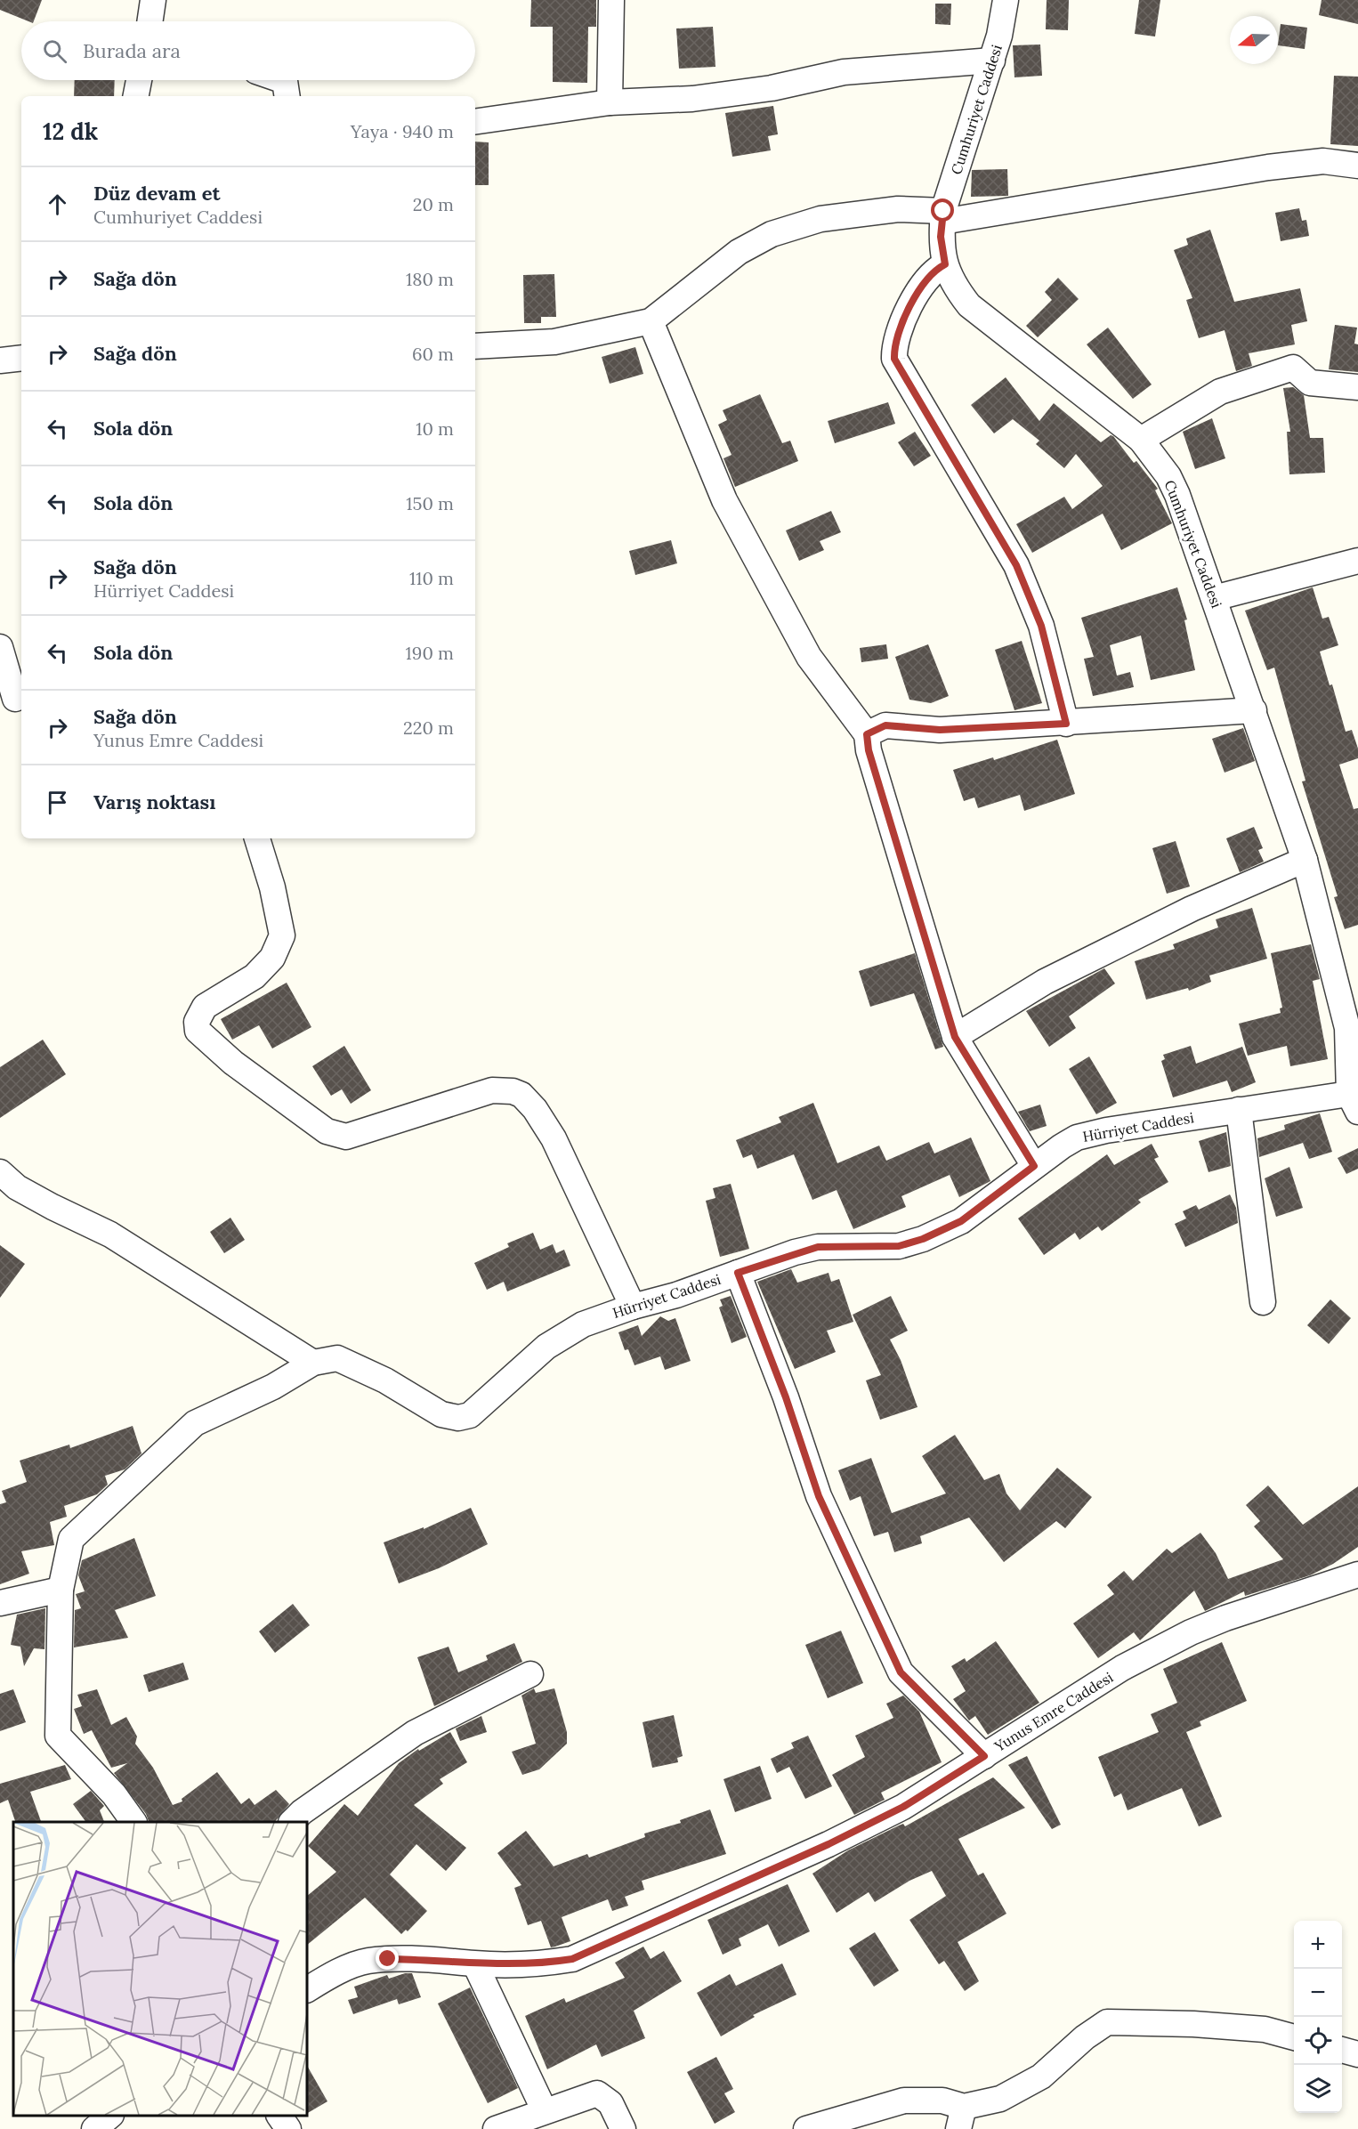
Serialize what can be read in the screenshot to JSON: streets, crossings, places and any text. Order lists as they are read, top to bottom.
{
  "streets": {
    "street": ["Cumhuriyet Caddesi", "Hürriyet Caddesi", "Yunus Emre Caddesi"]
  },
  "crossings": [
    ["Cumhuriyet Caddesi", "Hürriyet Caddesi"]
  ],
  "north": "left",
  "page": {
    "search": "Burada ara",
    "heading": ["12 dk", "Yaya · 940 m"],
    "list": [
      ["Düz devam et", "Cumhuriyet Caddesi", "20 m"],
      ["Sağa dön", "180 m"],
      ["Sağa dön", "60 m"],
      ["Sola dön", "10 m"],
      ["Sola dön", "150 m"],
      ["Sağa dön", "Hürriyet Caddesi", "110 m"],
      ["Sola dön", "190 m"],
      ["Sağa dön", "Yunus Emre Caddesi", "220 m"],
      "Varış noktası"
    ],
    "map_buttons": ["+", "−"]
  }
}
